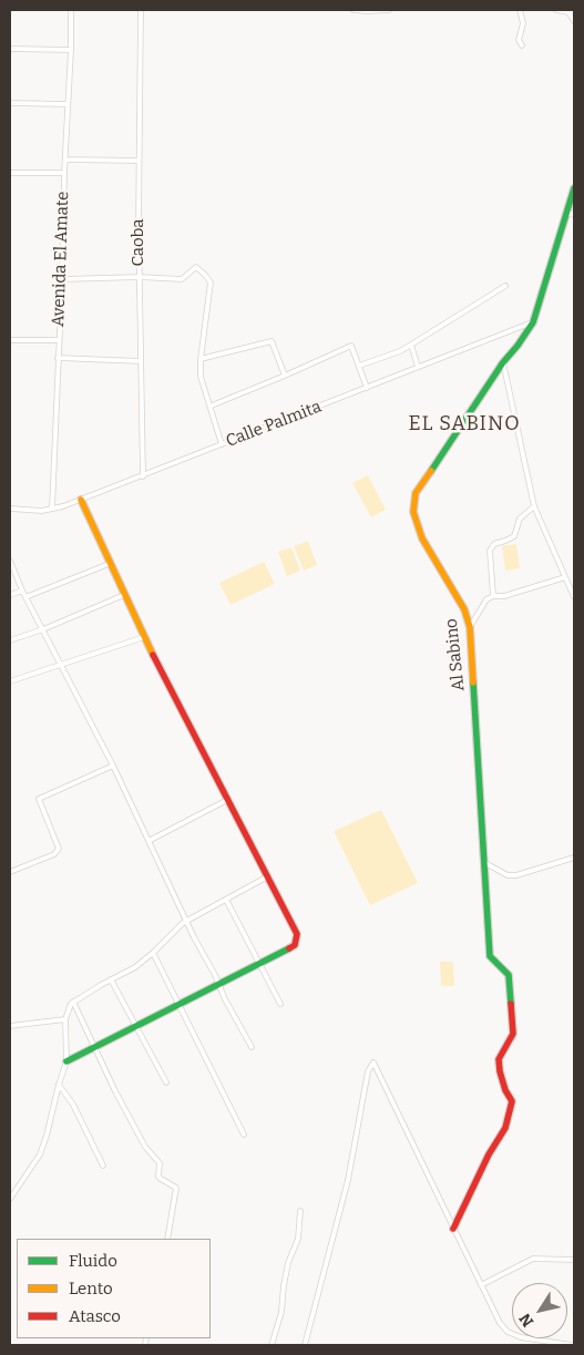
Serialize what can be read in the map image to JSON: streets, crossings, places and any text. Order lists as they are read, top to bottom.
{
  "streets": {
    "street": [
      "Caoba",
      "Avenida El Amate",
      "Calle Palmita",
      "Al Sabino"
    ]
  },
  "crossings": [
    ["Caoba", "Calle Palmita"],
    ["Avenida El Amate", "Calle Palmita"],
    ["Calle Palmita", "Al Sabino"]
  ],
  "districts": ["EL SABINO"],
  "legend": ["Fluido", "Lento", "Atasco"],
  "north": "bottom left"
}
